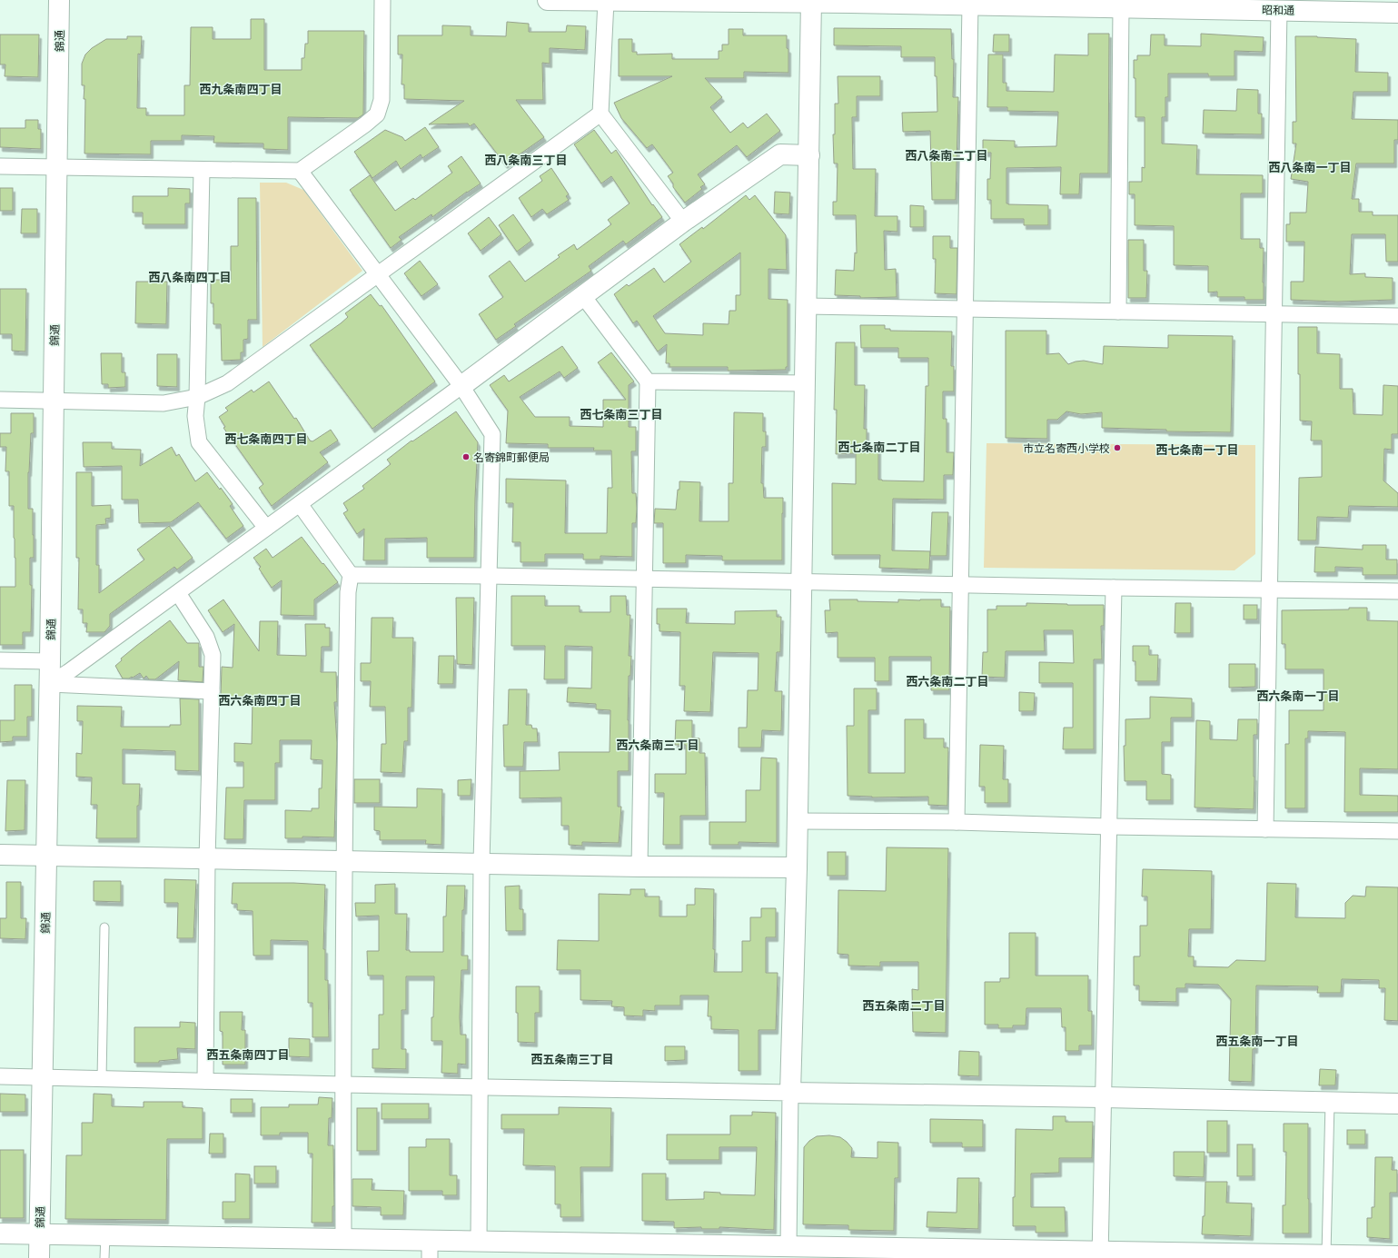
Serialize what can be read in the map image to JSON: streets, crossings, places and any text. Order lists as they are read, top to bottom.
{
  "streets": {
    "street": ["昭和通", "錦通"]
  },
  "districts": [
    "西九条南四丁目",
    "西八条南二丁目",
    "西八条南三丁目",
    "西八条南一丁目",
    "西八条南四丁目",
    "西七条南三丁目",
    "西七条南四丁目",
    "西七条南二丁目",
    "西七条南一丁目",
    "西六条南二丁目",
    "西六条南一丁目",
    "西六条南四丁目",
    "西六条南三丁目",
    "西五条南二丁目",
    "西五条南一丁目",
    "西五条南四丁目",
    "西五条南三丁目"
  ],
  "places": ["市立名寄西小学校", "名寄錦町郵便局"]
}
